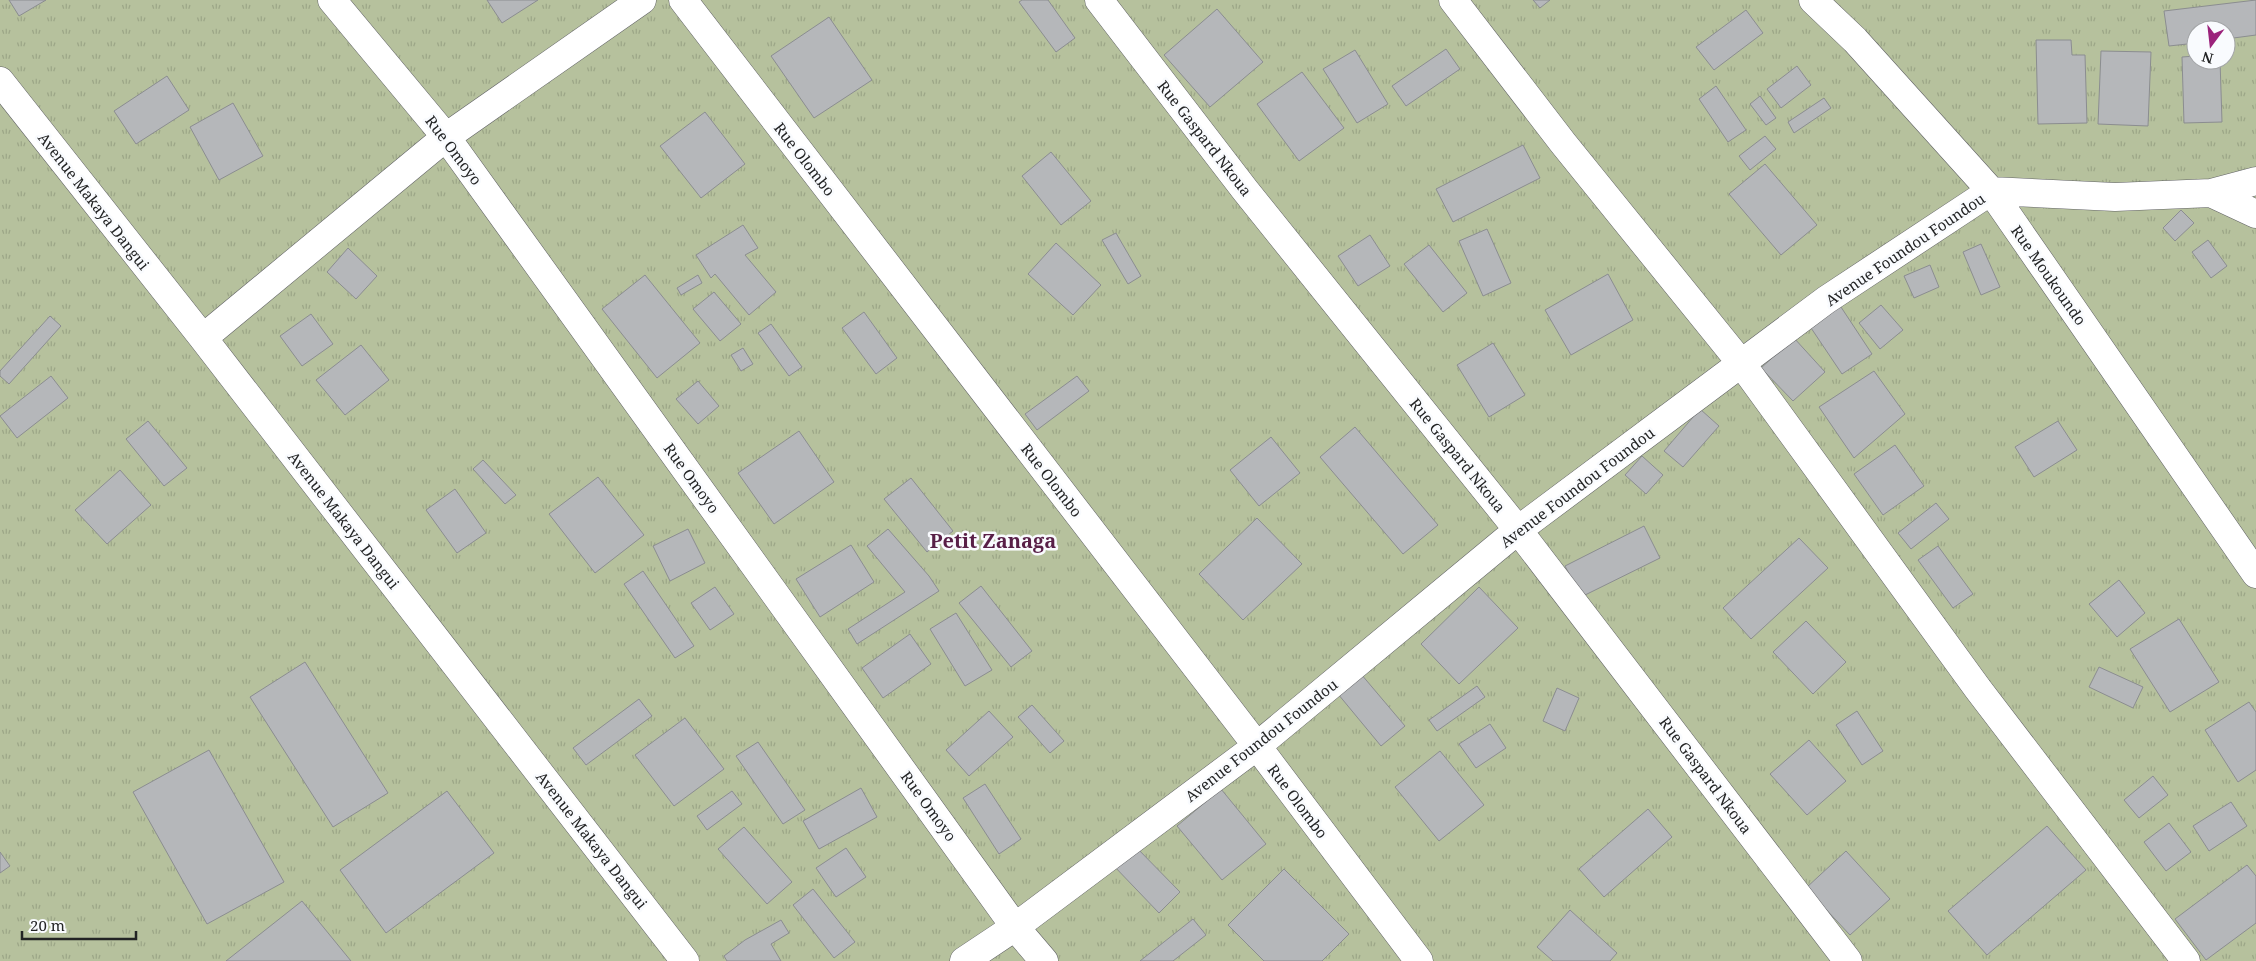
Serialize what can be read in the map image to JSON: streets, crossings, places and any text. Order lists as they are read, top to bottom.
{
  "streets": {
    "street": [
      "Rue Gaspard Nkoua",
      "Rue Omoyo",
      "Rue Olombo",
      "Avenue Makaya Dangui",
      "Avenue Foundou Foundou",
      "Rue Moukoundo"
    ]
  },
  "crossings": [
    ["Rue Gaspard Nkoua", "Avenue Foundou Foundou"],
    ["Rue Omoyo", "Avenue Foundou Foundou"],
    ["Rue Olombo", "Avenue Foundou Foundou"],
    ["Avenue Foundou Foundou", "Rue Moukoundo"]
  ],
  "districts": ["Petit Zanaga"],
  "scale_bar": "20 m",
  "north": "bottom"
}
